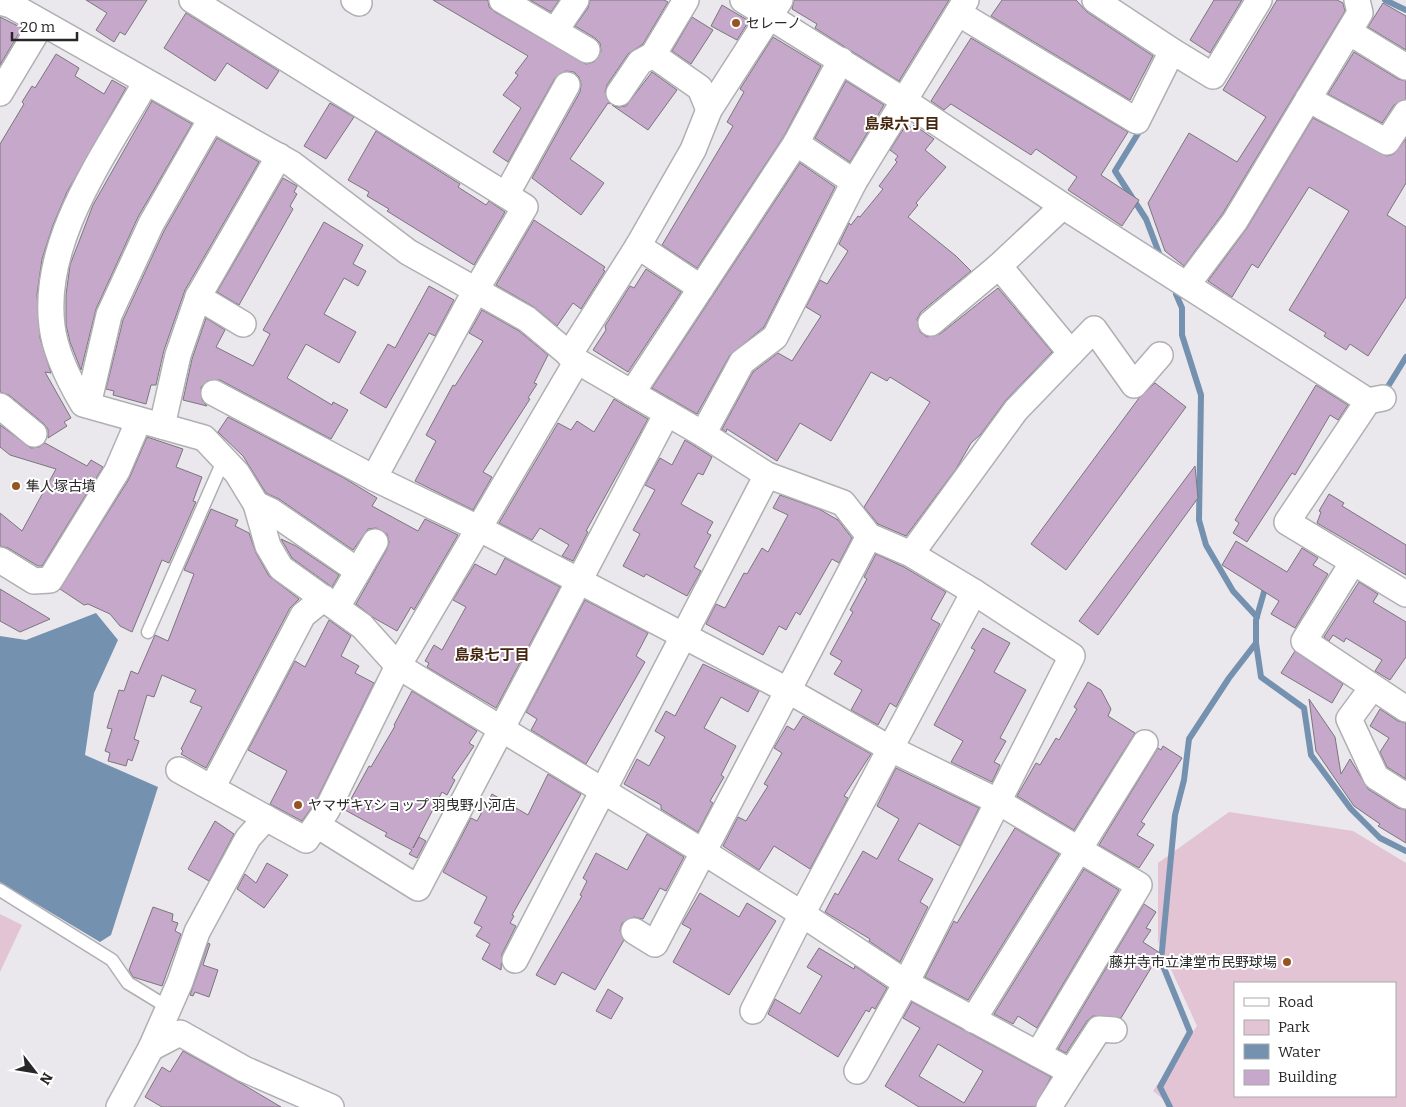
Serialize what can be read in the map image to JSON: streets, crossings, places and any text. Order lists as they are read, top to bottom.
{
  "districts": ["島泉六丁目", "島泉七丁目"],
  "places": [
    "セレーノ",
    "隼人塚古墳",
    "ヤマザキYショップ 羽曳野小河店",
    "藤井寺市立津堂市民野球場"
  ],
  "legend": [
    "Road",
    "Park",
    "Water",
    "Building"
  ],
  "scale_bar": "20 m",
  "north": "bottom right"
}
